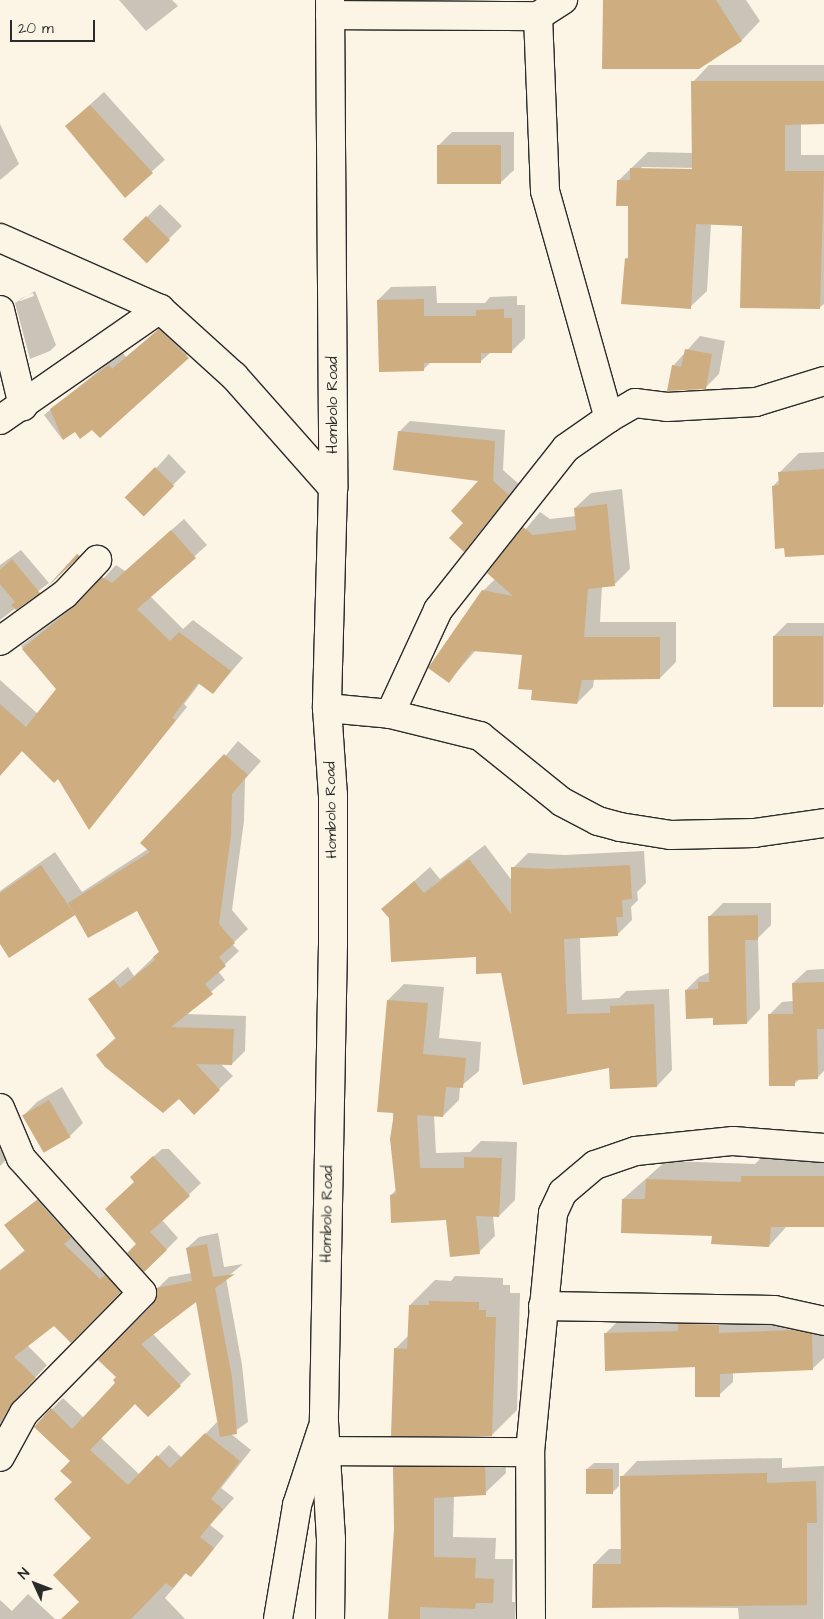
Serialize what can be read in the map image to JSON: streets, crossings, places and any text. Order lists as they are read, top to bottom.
{
  "streets": {
    "street": ["Hombolo Road"]
  },
  "scale_bar": "20 m",
  "north": "top left"
}
